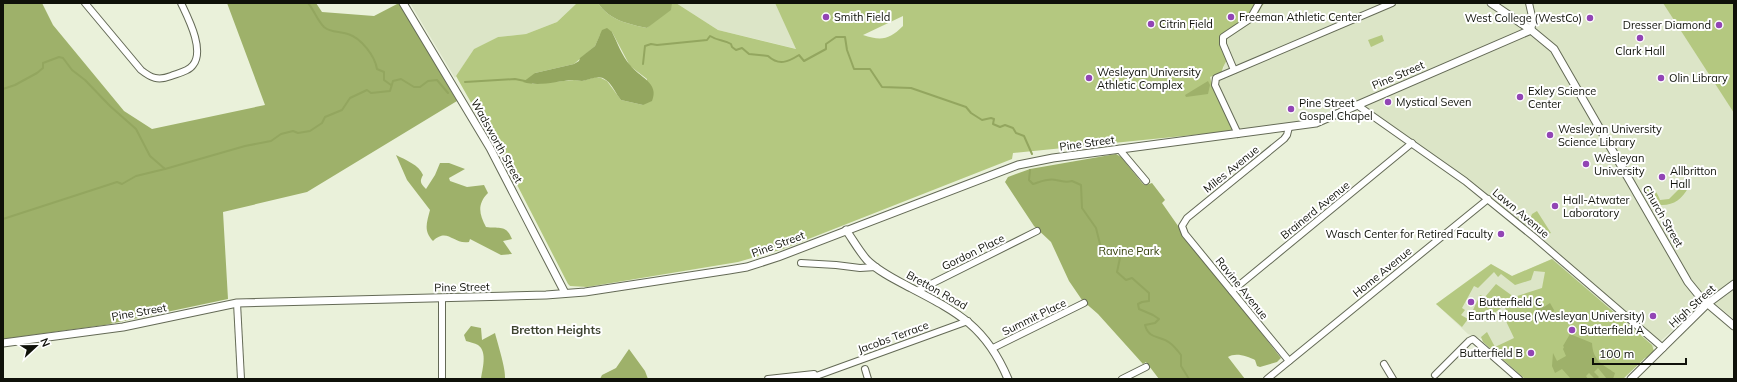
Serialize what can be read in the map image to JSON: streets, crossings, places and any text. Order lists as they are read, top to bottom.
{
  "streets": {
    "street": [
      "Pine Street",
      "Wadsworth Street",
      "Miles Avenue",
      "Brainerd Avenue",
      "Lawn Avenue",
      "Church Street",
      "Gordon Place",
      "Home Avenue",
      "Ravine Avenue",
      "Bretton Road",
      "High Street",
      "Summit Place",
      "Jacobs Terrace"
    ]
  },
  "crossings": [
    ["Pine Street", "Wadsworth Street"],
    ["Pine Street", "Miles Avenue"],
    ["Pine Street", "Lawn Avenue"],
    ["Pine Street", "Church Street"],
    ["Pine Street", "Bretton Road"],
    ["Miles Avenue", "Ravine Avenue"],
    ["Brainerd Avenue", "Lawn Avenue"],
    ["Brainerd Avenue", "Ravine Avenue"],
    ["Lawn Avenue", "Home Avenue"],
    ["Lawn Avenue", "High Street"],
    ["Church Street", "High Street"],
    ["Gordon Place", "Bretton Road"],
    ["Home Avenue", "Ravine Avenue"],
    ["Bretton Road", "Summit Place"],
    ["Bretton Road", "Jacobs Terrace"]
  ],
  "districts": ["Bretton Heights"],
  "parks": ["Ravine Park"],
  "places": [
    "Smith Field",
    "Freeman Athletic Center",
    "West College (WestCo)",
    "Citrin Field",
    "Dresser Diamond",
    "Clark Hall",
    "Wesleyan University Athletic Complex",
    "Olin Library",
    "Exley Science Center",
    "Mystical Seven",
    "Pine Street Gospel Chapel",
    "Wesleyan University Science Library",
    "Wesleyan University",
    "Allbritton Hall",
    "Hall-Atwater Laboratory",
    "Wasch Center for Retired Faculty",
    "Butterfield C",
    "Earth House (Wesleyan University)",
    "Butterfield A",
    "Butterfield B"
  ],
  "scale_bar": "100 m",
  "north": "right"
}
